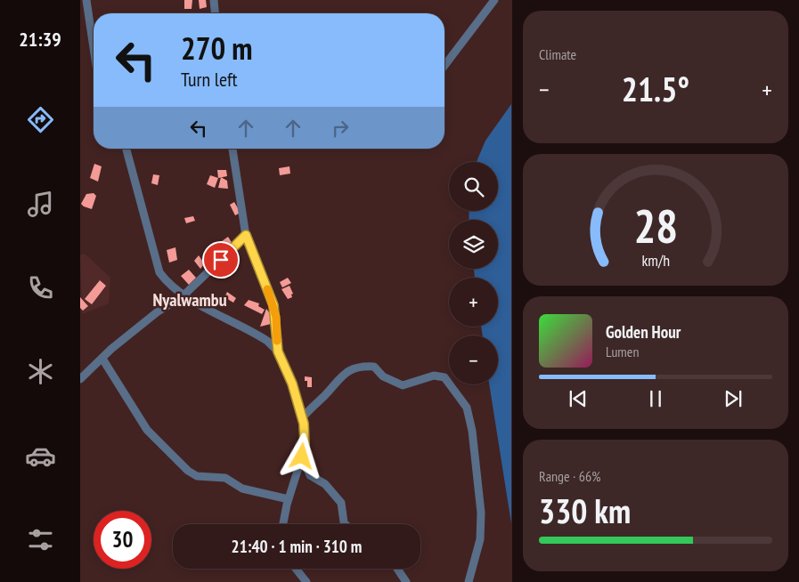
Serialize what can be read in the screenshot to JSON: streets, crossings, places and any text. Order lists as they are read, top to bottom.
{
  "districts": ["Nyalwambu"],
  "page": {
    "tabs": "21:39",
    "tile": [
      "Climate",
      ["Range · 66%", "330 km"]
    ],
    "turn": ["270 m", "Turn left"],
    "heat": ["−", "21.5°", "+"],
    "map_buttons": ["+", "−"],
    "song": ["Golden Hour", "Lumen"],
    "limit": "30",
    "trip": "21:40 · 1 min · 310 m",
    "gauge": ["28", "km/h"]
  }
}
